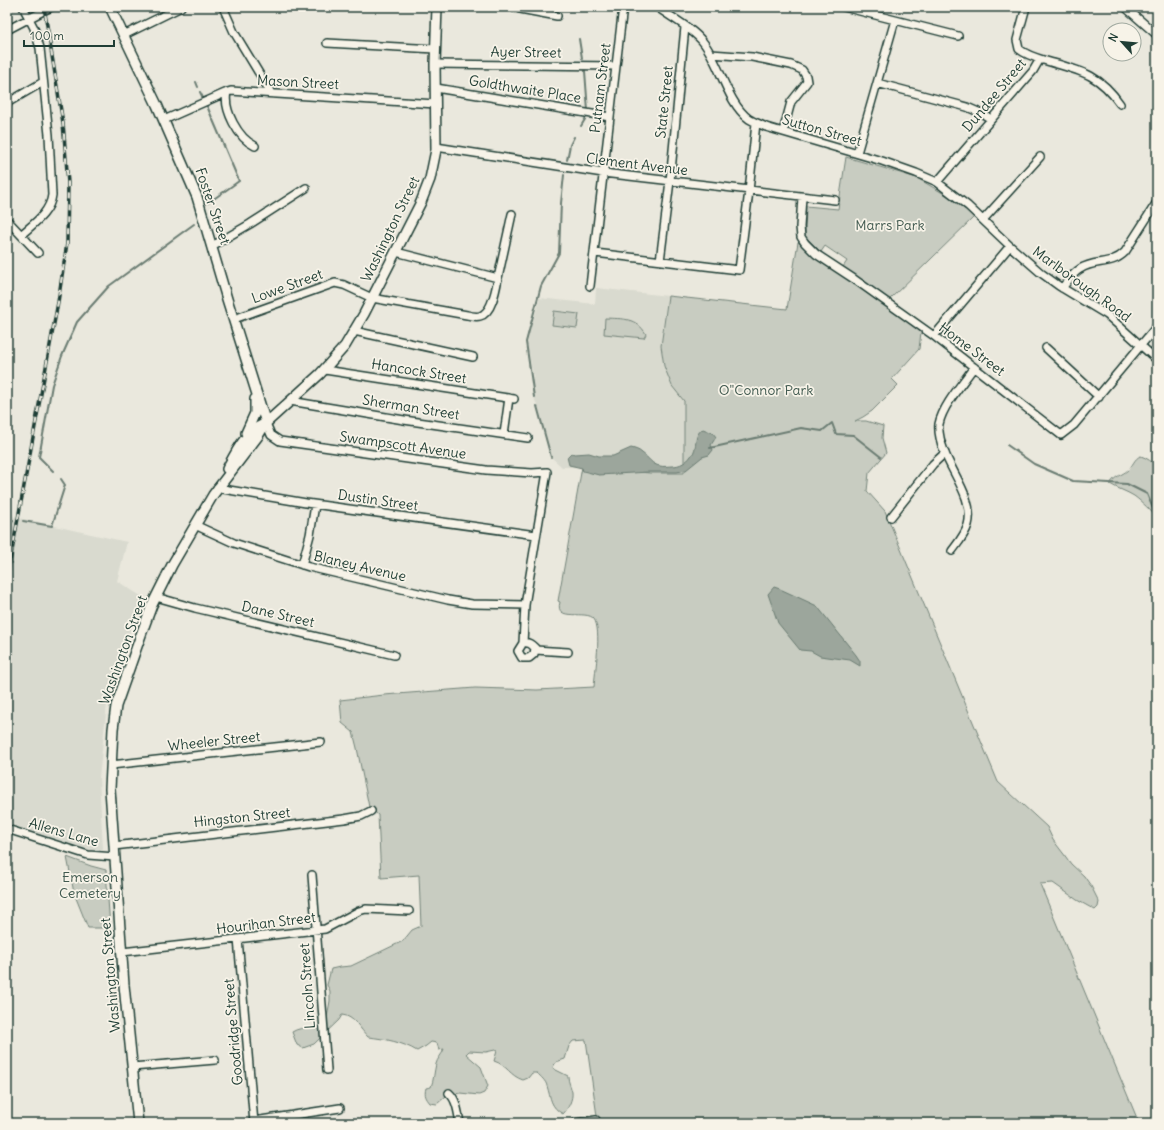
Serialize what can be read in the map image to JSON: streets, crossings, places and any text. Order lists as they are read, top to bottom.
{
  "streets": {
    "main road": ["Foster Street", "Washington Street"],
    "street": [
      "Ayer Street",
      "Mason Street",
      "Putnam Street",
      "Goldthwaite Place",
      "Dundee Street",
      "State Street",
      "Sutton Street",
      "Clement Avenue",
      "Marlborough Road",
      "Lowe Street",
      "Home Street",
      "Hancock Street",
      "Sherman Street",
      "Swampscott Avenue",
      "Dustin Street",
      "Blaney Avenue",
      "Dane Street",
      "Wheeler Street",
      "Hingston Street",
      "Allens Lane",
      "Hourihan Street",
      "Lincoln Street",
      "Goodridge Street"
    ]
  },
  "crossings": [
    ["Ayer Street", "Putnam Street"],
    ["Ayer Street", "Washington Street"],
    ["Mason Street", "Foster Street"],
    ["Mason Street", "Washington Street"],
    ["Putnam Street", "Goldthwaite Place"],
    ["Putnam Street", "Clement Avenue"],
    ["Goldthwaite Place", "Washington Street"],
    ["Dundee Street", "Sutton Street"],
    ["State Street", "Sutton Street"],
    ["State Street", "Clement Avenue"],
    ["Sutton Street", "Marlborough Road"],
    ["Clement Avenue", "Washington Street"],
    ["Clement Avenue", "Home Street"],
    ["Foster Street", "Washington Street"],
    ["Foster Street", "Lowe Street"],
    ["Foster Street", "Swampscott Avenue"],
    ["Washington Street", "Lowe Street"],
    ["Washington Street", "Hancock Street"],
    ["Washington Street", "Sherman Street"],
    ["Washington Street", "Swampscott Avenue"],
    ["Washington Street", "Dustin Street"],
    ["Washington Street", "Blaney Avenue"],
    ["Washington Street", "Dane Street"],
    ["Washington Street", "Wheeler Street"],
    ["Washington Street", "Hingston Street"],
    ["Washington Street", "Allens Lane"],
    ["Washington Street", "Hourihan Street"],
    ["Marlborough Road", "Home Street"],
    ["Hancock Street", "Sherman Street"],
    ["Swampscott Avenue", "Dustin Street"],
    ["Hourihan Street", "Lincoln Street"],
    ["Hourihan Street", "Goodridge Street"]
  ],
  "parks": ["Marrs Park", "O\"Connor Park", "Emerson Cemetery"],
  "scale_bar": "100 m",
  "north": "top left"
}
